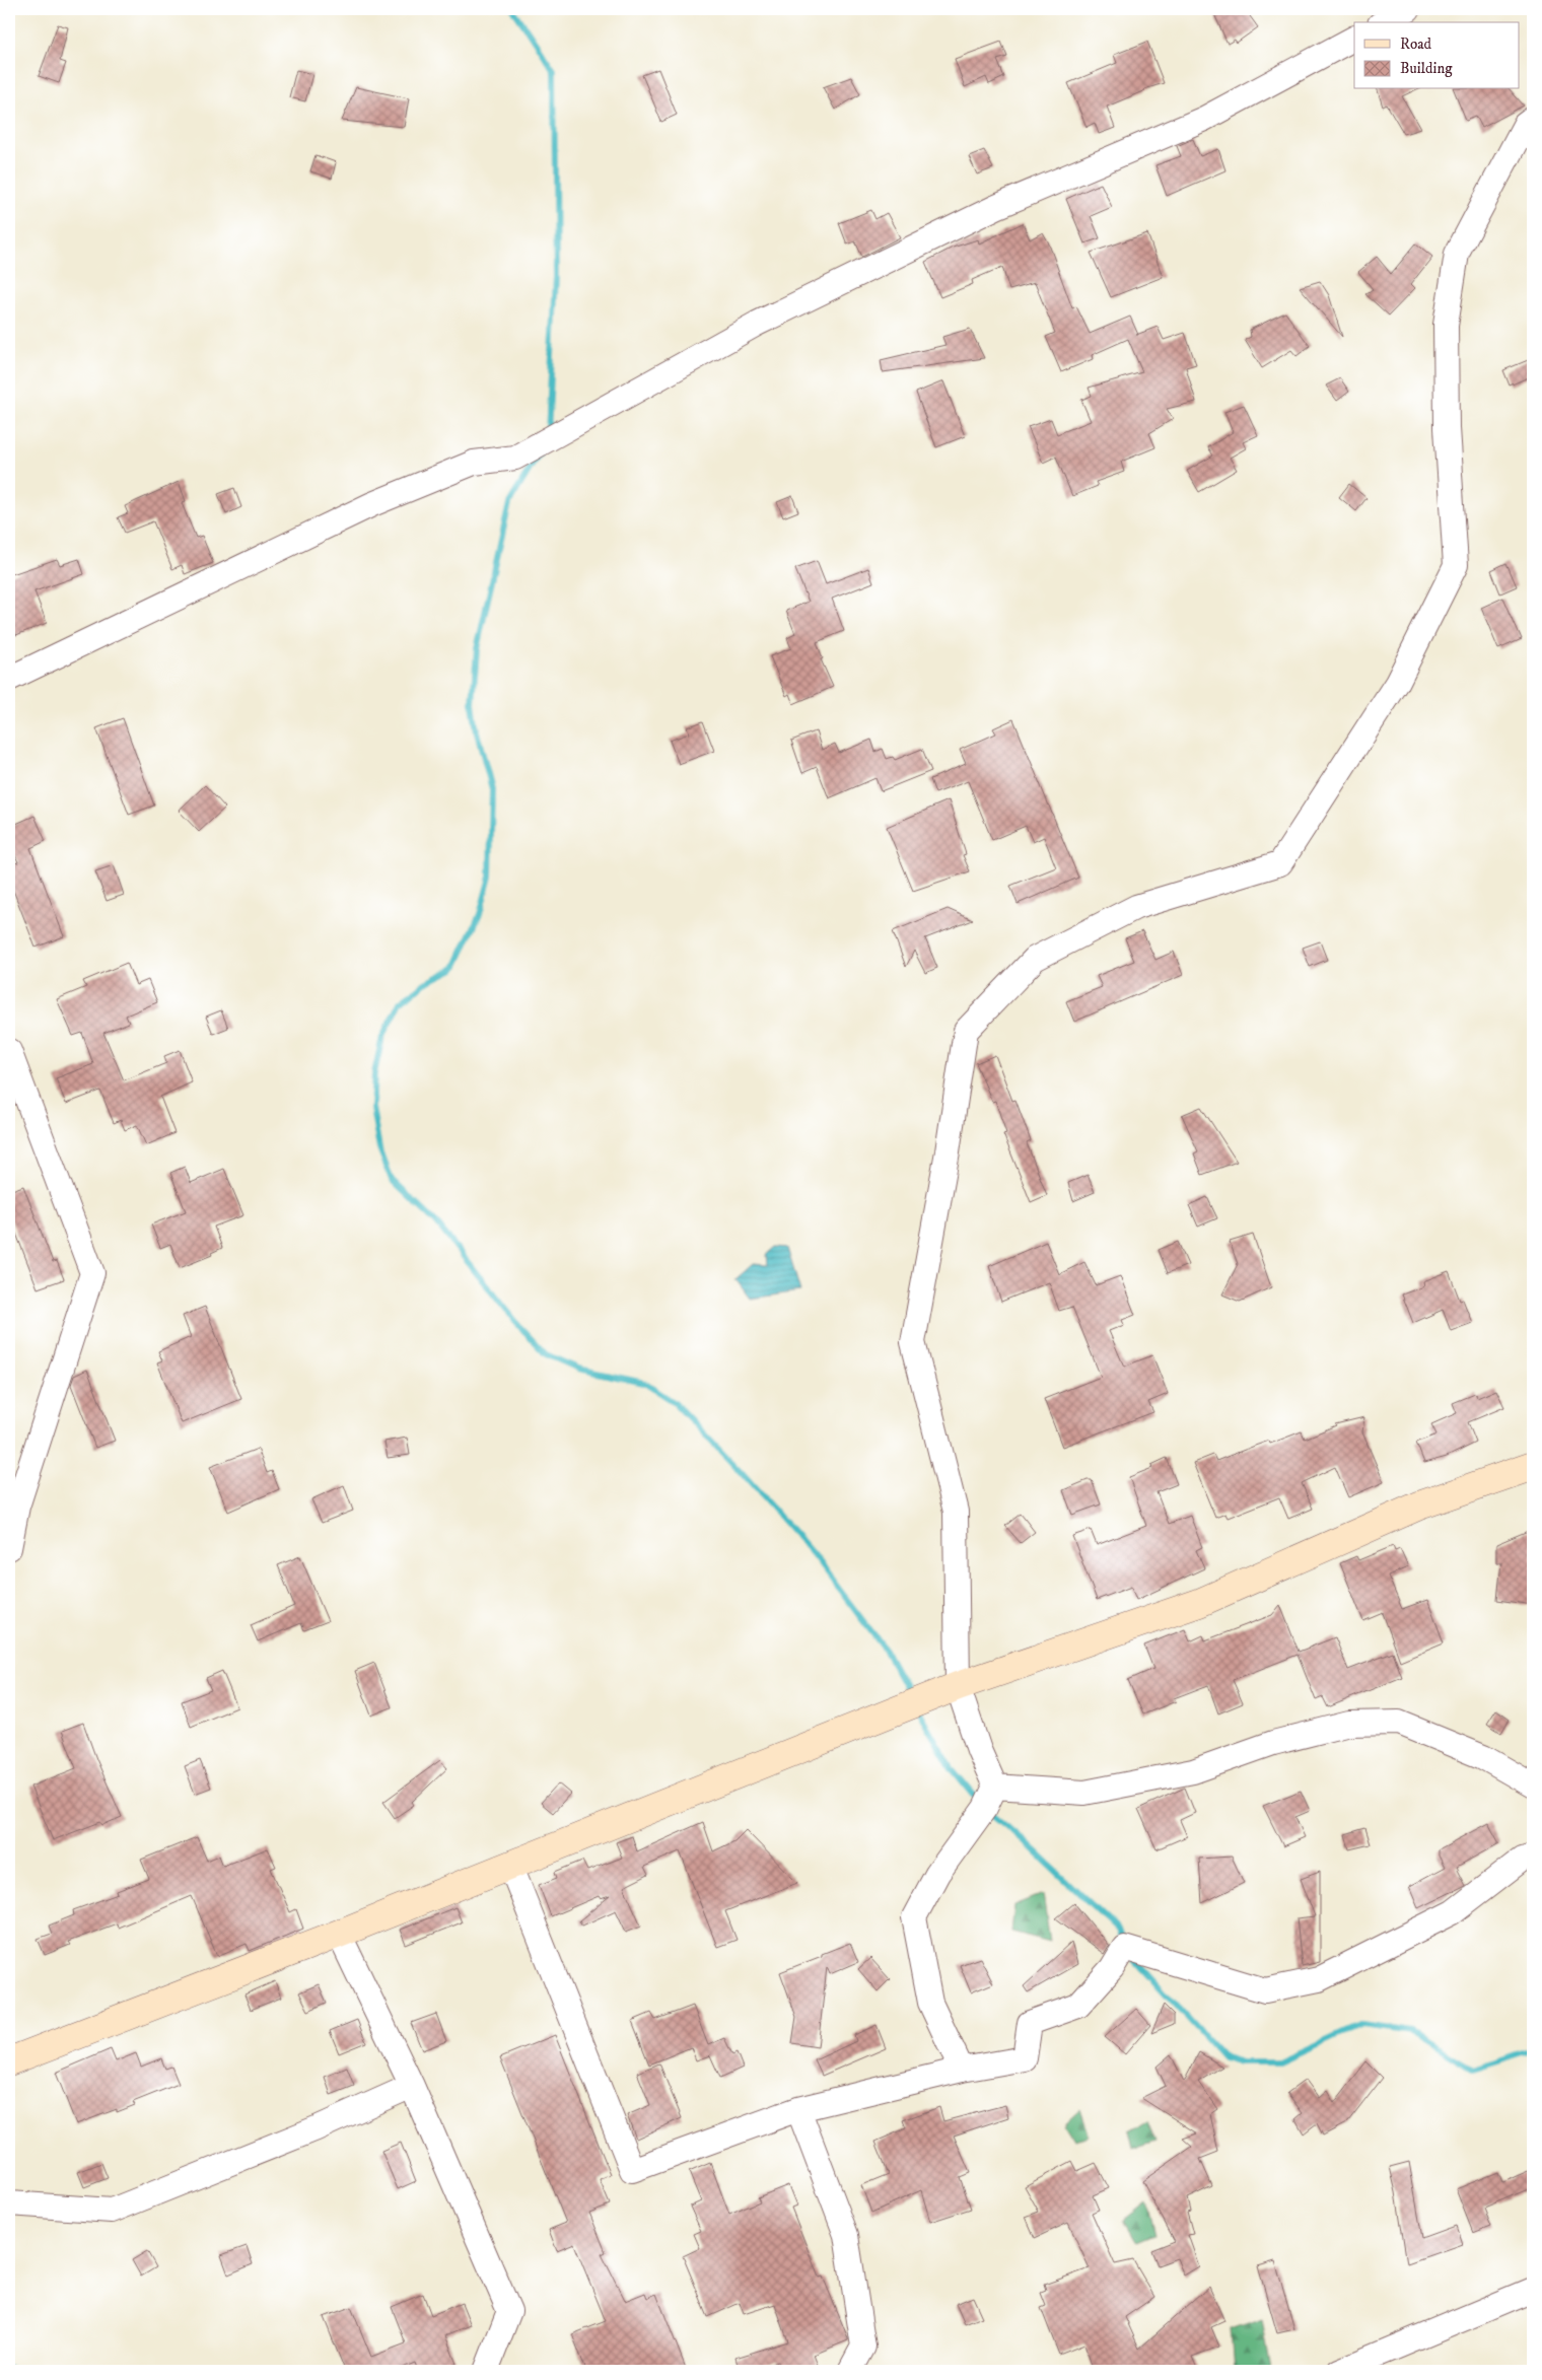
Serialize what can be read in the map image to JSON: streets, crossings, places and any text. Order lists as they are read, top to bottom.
{
  "legend": ["Road", "Building"]
}
